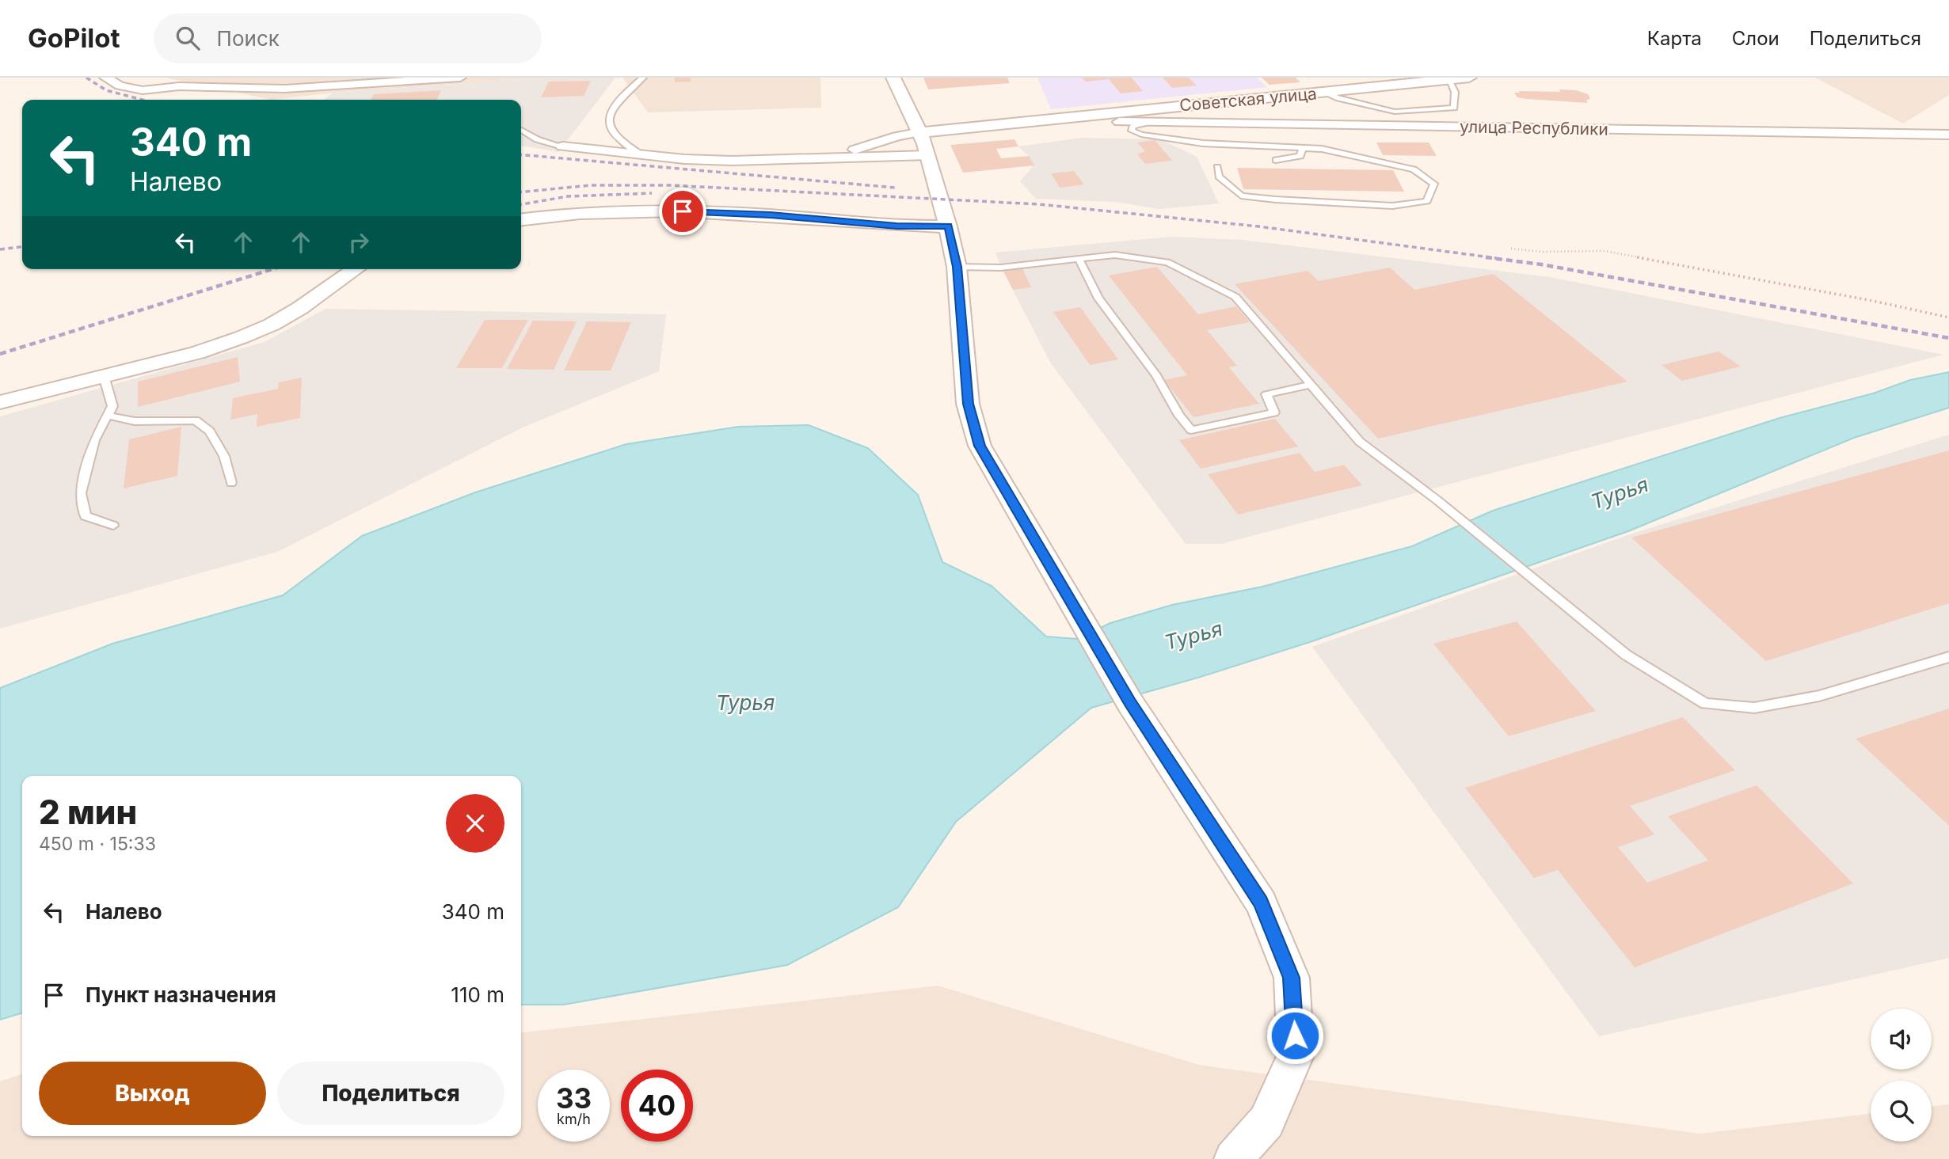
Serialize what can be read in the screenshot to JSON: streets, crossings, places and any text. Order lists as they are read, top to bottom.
{
  "streets": {
    "street": ["Советская улица", "улица Республики"]
  },
  "crossings": [
    ["Советская улица", "улица Республики"]
  ],
  "water": ["Турья"],
  "page": {
    "header": "GoPilot",
    "search": "Поиск",
    "nav": ["Карта", "Слои", "Поделиться"],
    "turn": ["340 m", "Налево"],
    "heading": ["2 мин", "450 m · 15:33"],
    "list": [
      {
        "name": "Налево",
        "value": "340 m"
      },
      {
        "name": "Пункт назначения",
        "value": "110 m"
      }
    ],
    "buttons": ["Выход", "Поделиться"],
    "speed": "33 km/h",
    "limit": "40"
  }
}
